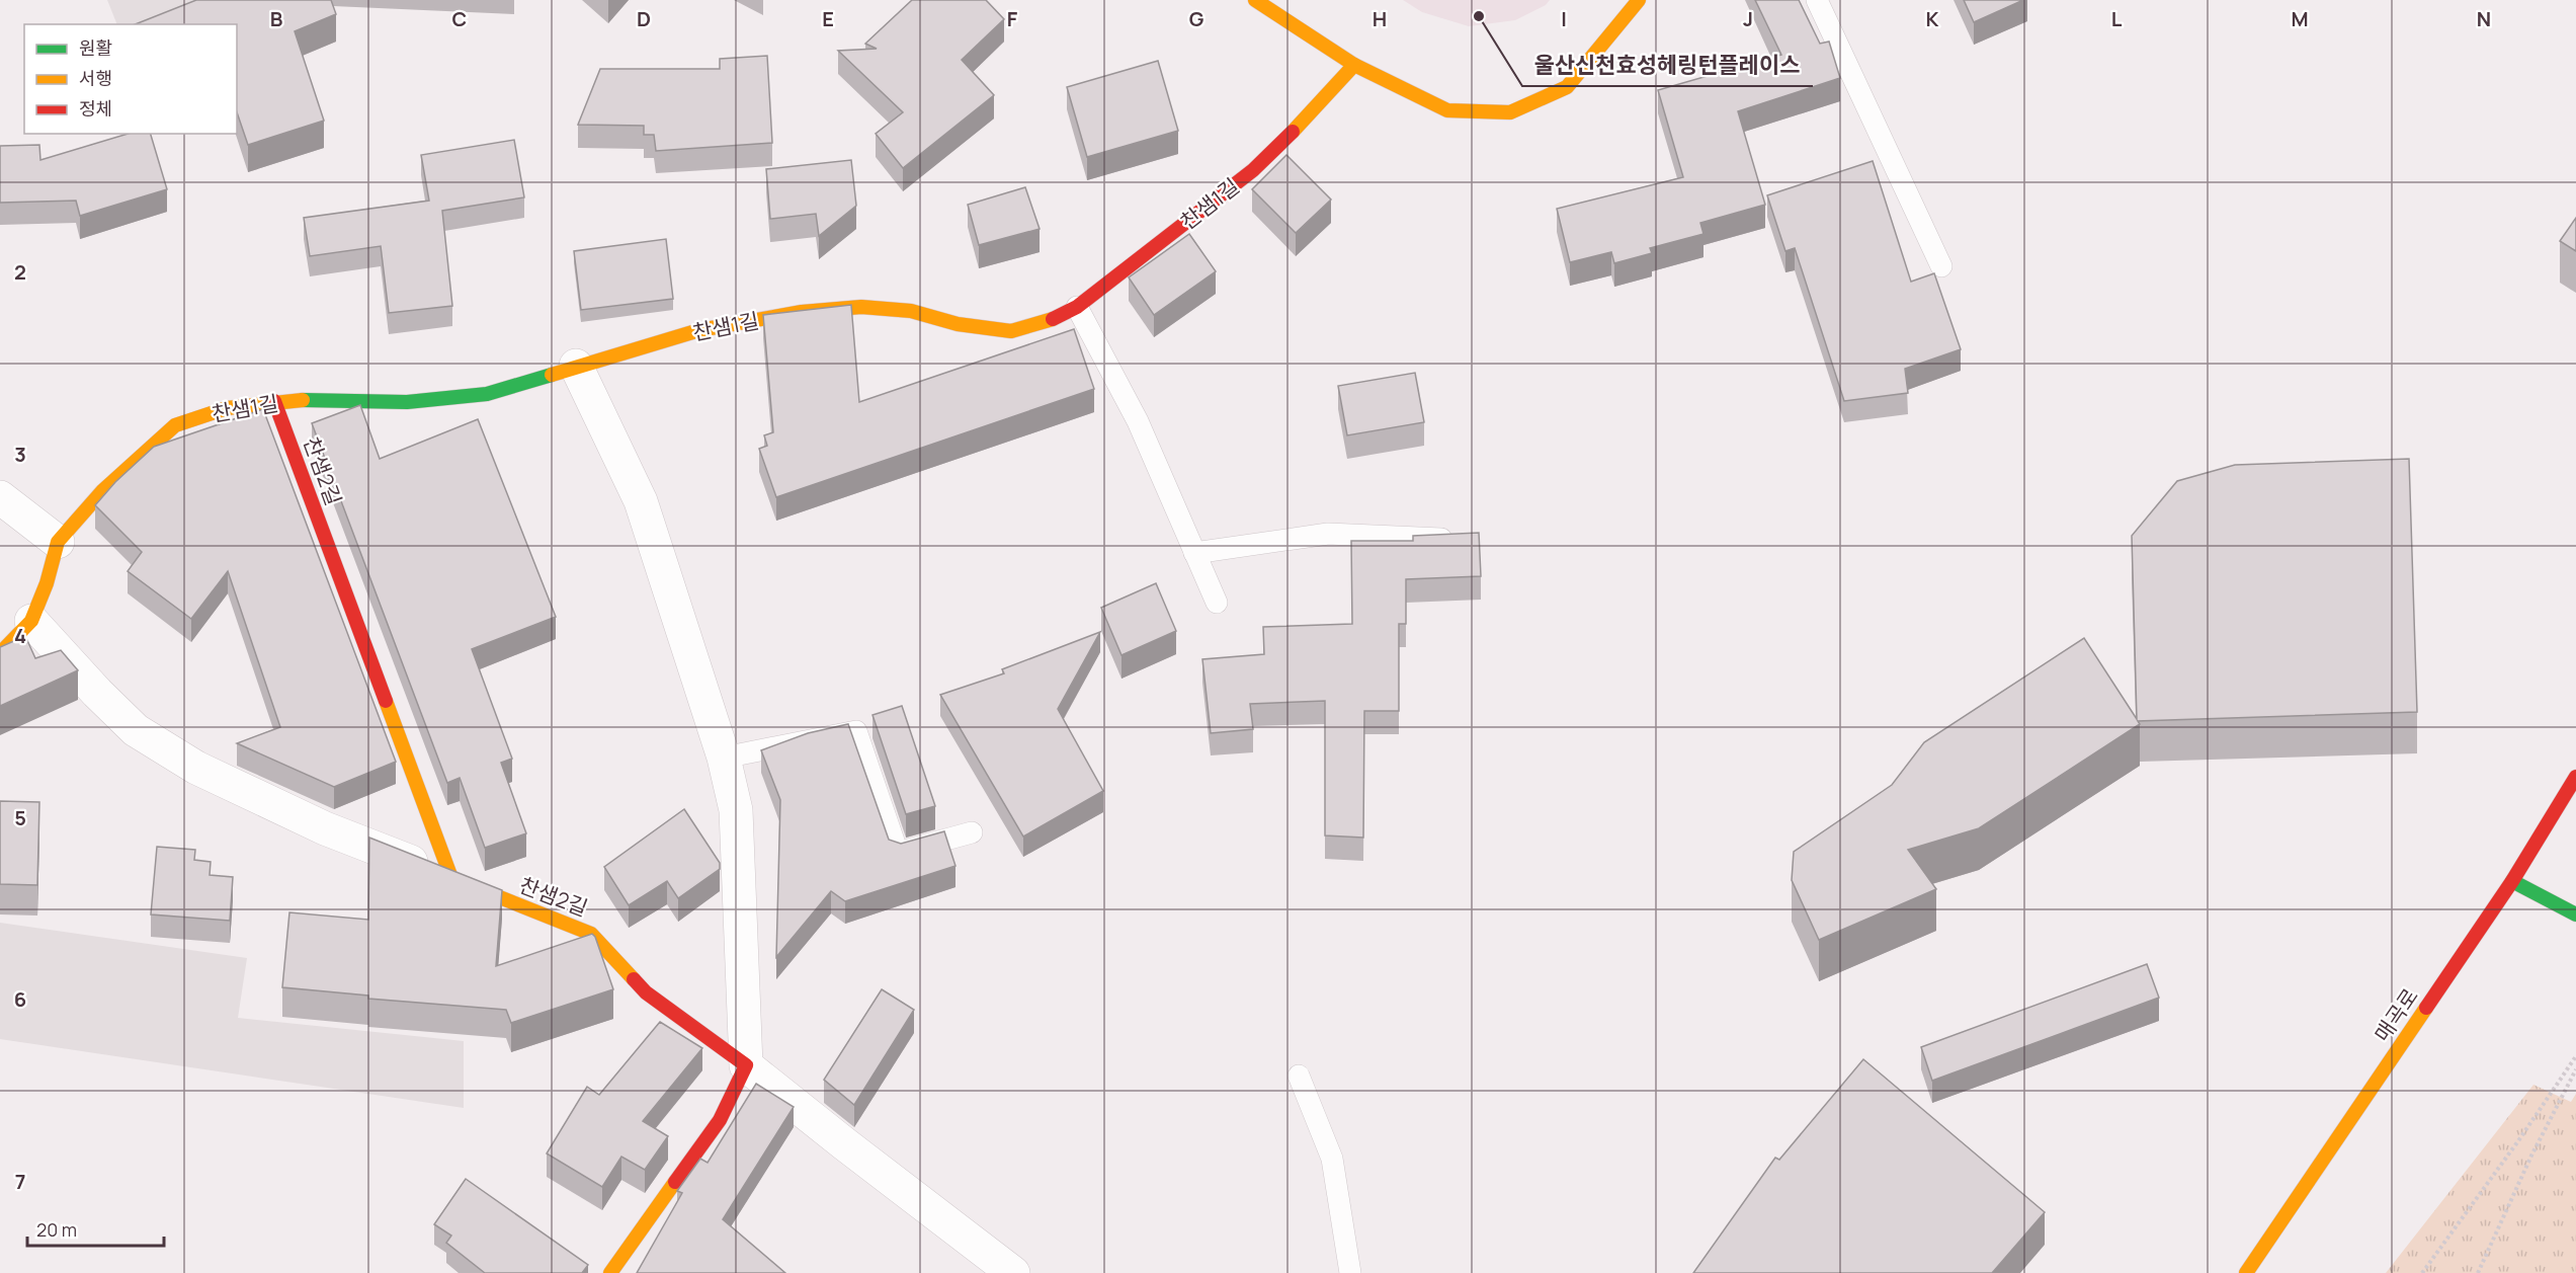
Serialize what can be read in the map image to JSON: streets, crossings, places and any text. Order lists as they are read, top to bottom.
{
  "streets": {
    "street": ["찬샘1길", "찬샘2길", "매곡로"]
  },
  "crossings": [
    ["찬샘1길", "찬샘2길"]
  ],
  "places": ["울산신천효성헤링턴플레이스"],
  "legend": ["원활", "서행", "정체"],
  "scale_bar": "20 m",
  "grid": {
    "columns": [
      "B",
      "C",
      "D",
      "E",
      "F",
      "G",
      "H",
      "I",
      "J",
      "K",
      "L",
      "M",
      "N"
    ],
    "rows": [
      "2",
      "3",
      "4",
      "5",
      "6",
      "7"
    ]
  }
}
